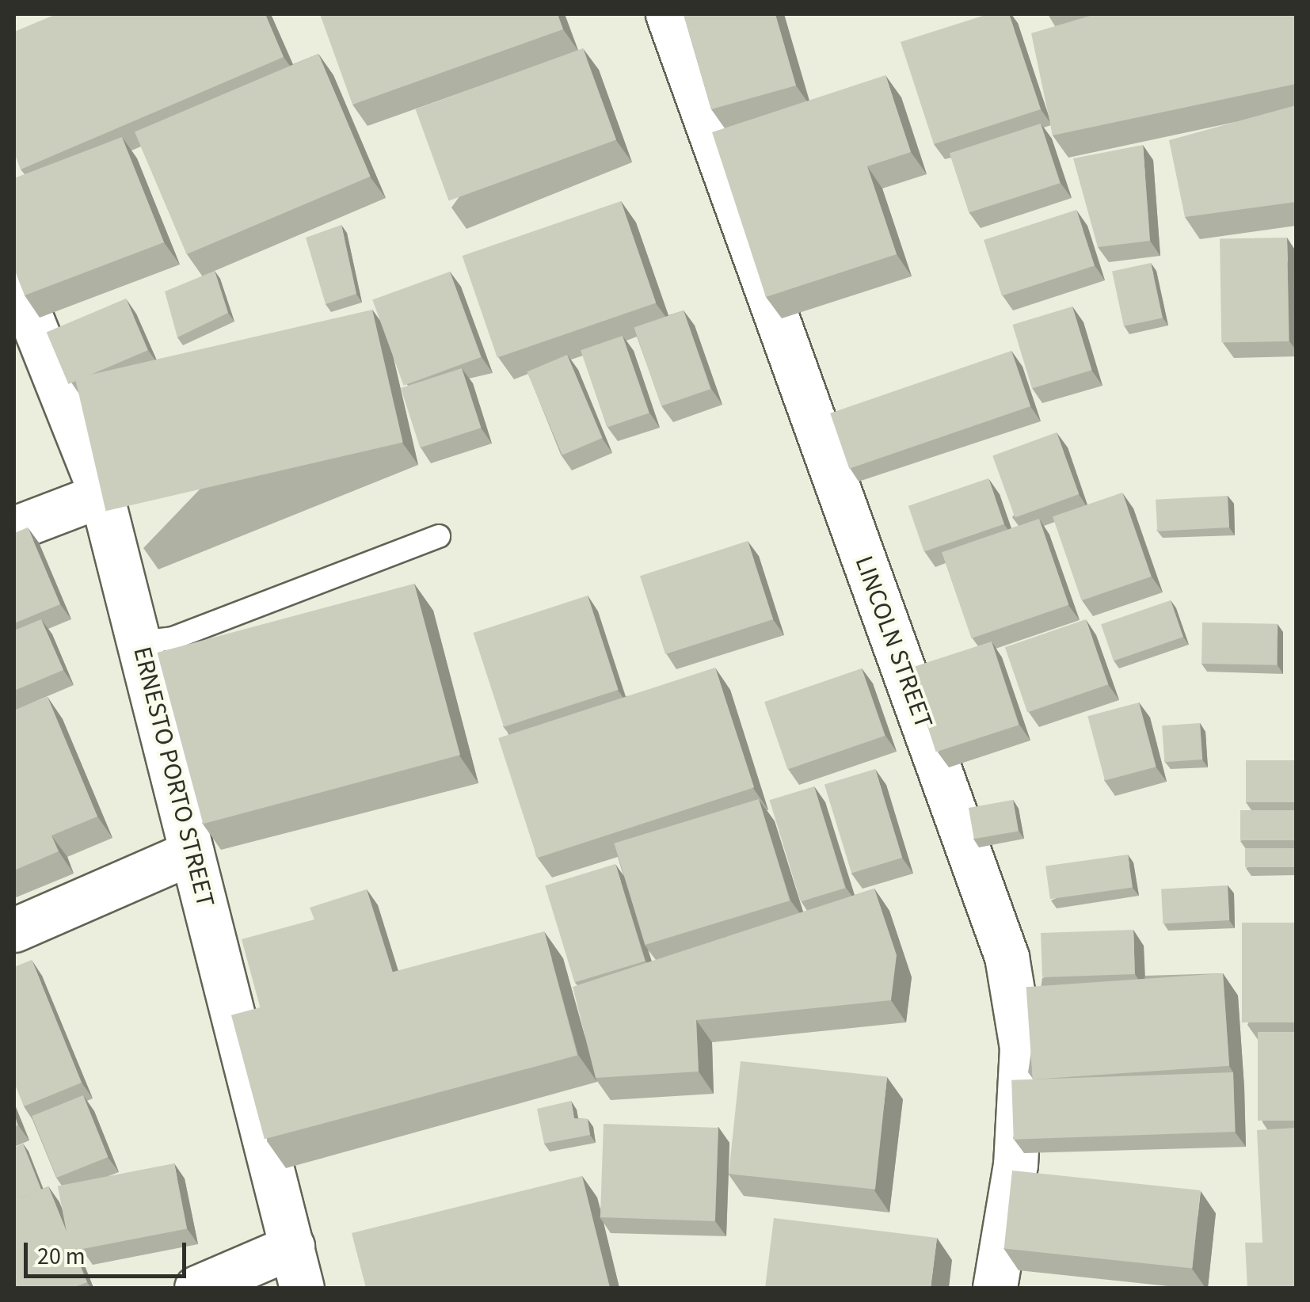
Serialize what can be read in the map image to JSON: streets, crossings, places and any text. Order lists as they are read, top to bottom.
{
  "streets": {
    "street": ["LINCOLN STREET", "ERNESTO PORTO STREET"]
  },
  "scale_bar": "20 m"
}
